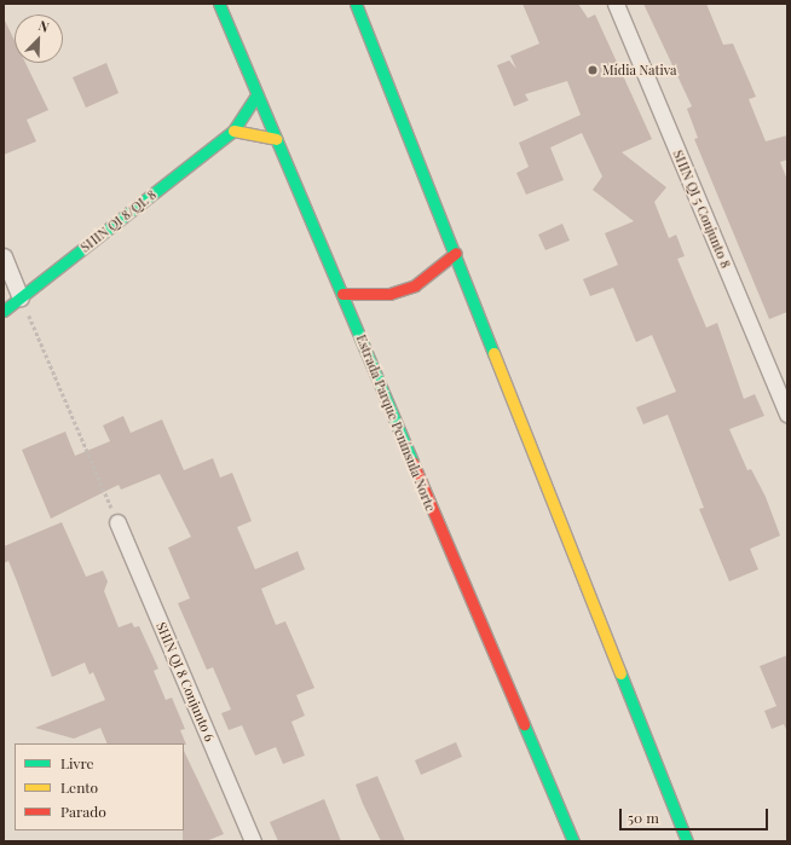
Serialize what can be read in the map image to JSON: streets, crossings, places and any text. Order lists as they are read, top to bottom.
{
  "streets": {
    "main road": ["SHIN QI 8/QL 8", "Estrada Parque Península Norte"],
    "street": ["SHIN QI 5 Conjunto 8", "SHIN QI 8 Conjunto 6"]
  },
  "crossings": [
    ["SHIN QI 8/QL 8", "Estrada Parque Península Norte"]
  ],
  "places": ["Mídia Nativa"],
  "legend": ["Livre", "Lento", "Parado"],
  "scale_bar": "50 m",
  "north": "top right"
}
